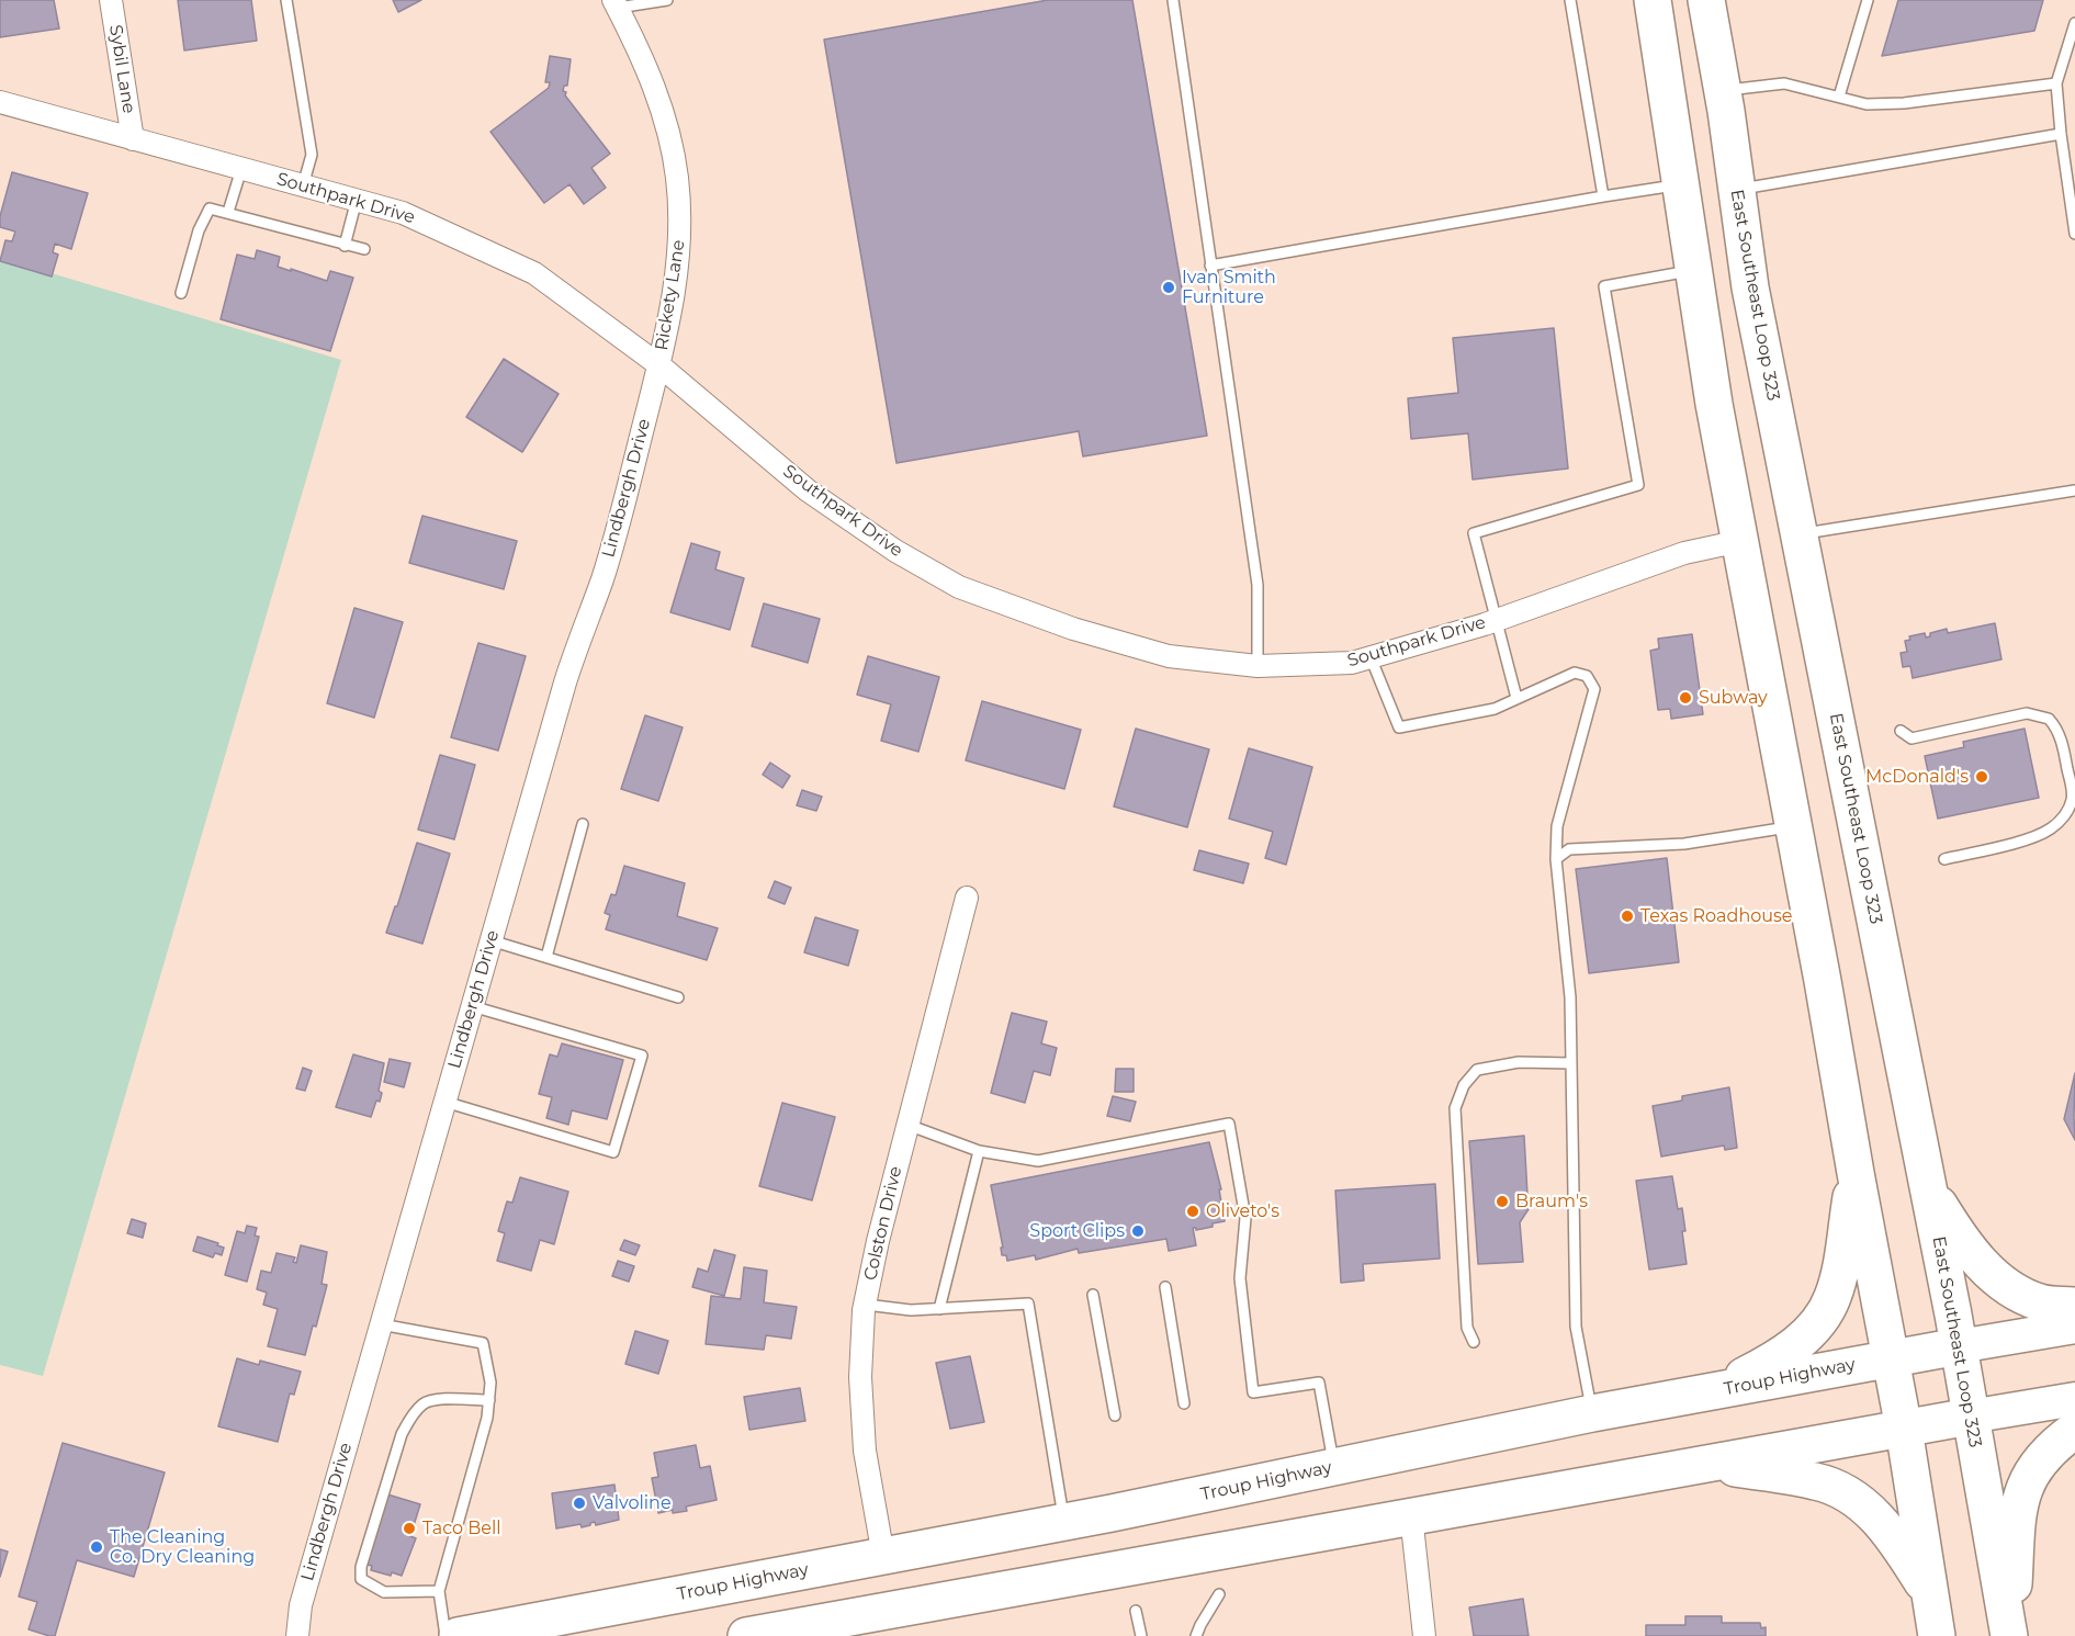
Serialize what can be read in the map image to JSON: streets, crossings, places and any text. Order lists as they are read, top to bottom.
{
  "streets": {
    "highway": ["East Southeast Loop 323", "Troup Highway"],
    "street": [
      "Sybil Lane",
      "Southpark Drive",
      "Rickety Lane",
      "Lindbergh Drive",
      "Colston Drive"
    ]
  },
  "crossings": [
    ["Sybil Lane", "Southpark Drive"],
    ["Southpark Drive", "Rickety Lane"],
    ["Southpark Drive", "Lindbergh Drive"],
    ["Rickety Lane", "Lindbergh Drive"],
    ["East Southeast Loop 323", "Troup Highway"],
    ["Colston Drive", "Troup Highway"]
  ],
  "places": [
    "Ivan Smith Furniture",
    "Subway",
    "McDonald's",
    "Texas Roadhouse",
    "Braum's",
    "Oliveto's",
    "Sport Clips",
    "Valvoline",
    "Taco Bell",
    "The Cleaning Co. Dry Cleaning"
  ]
}
